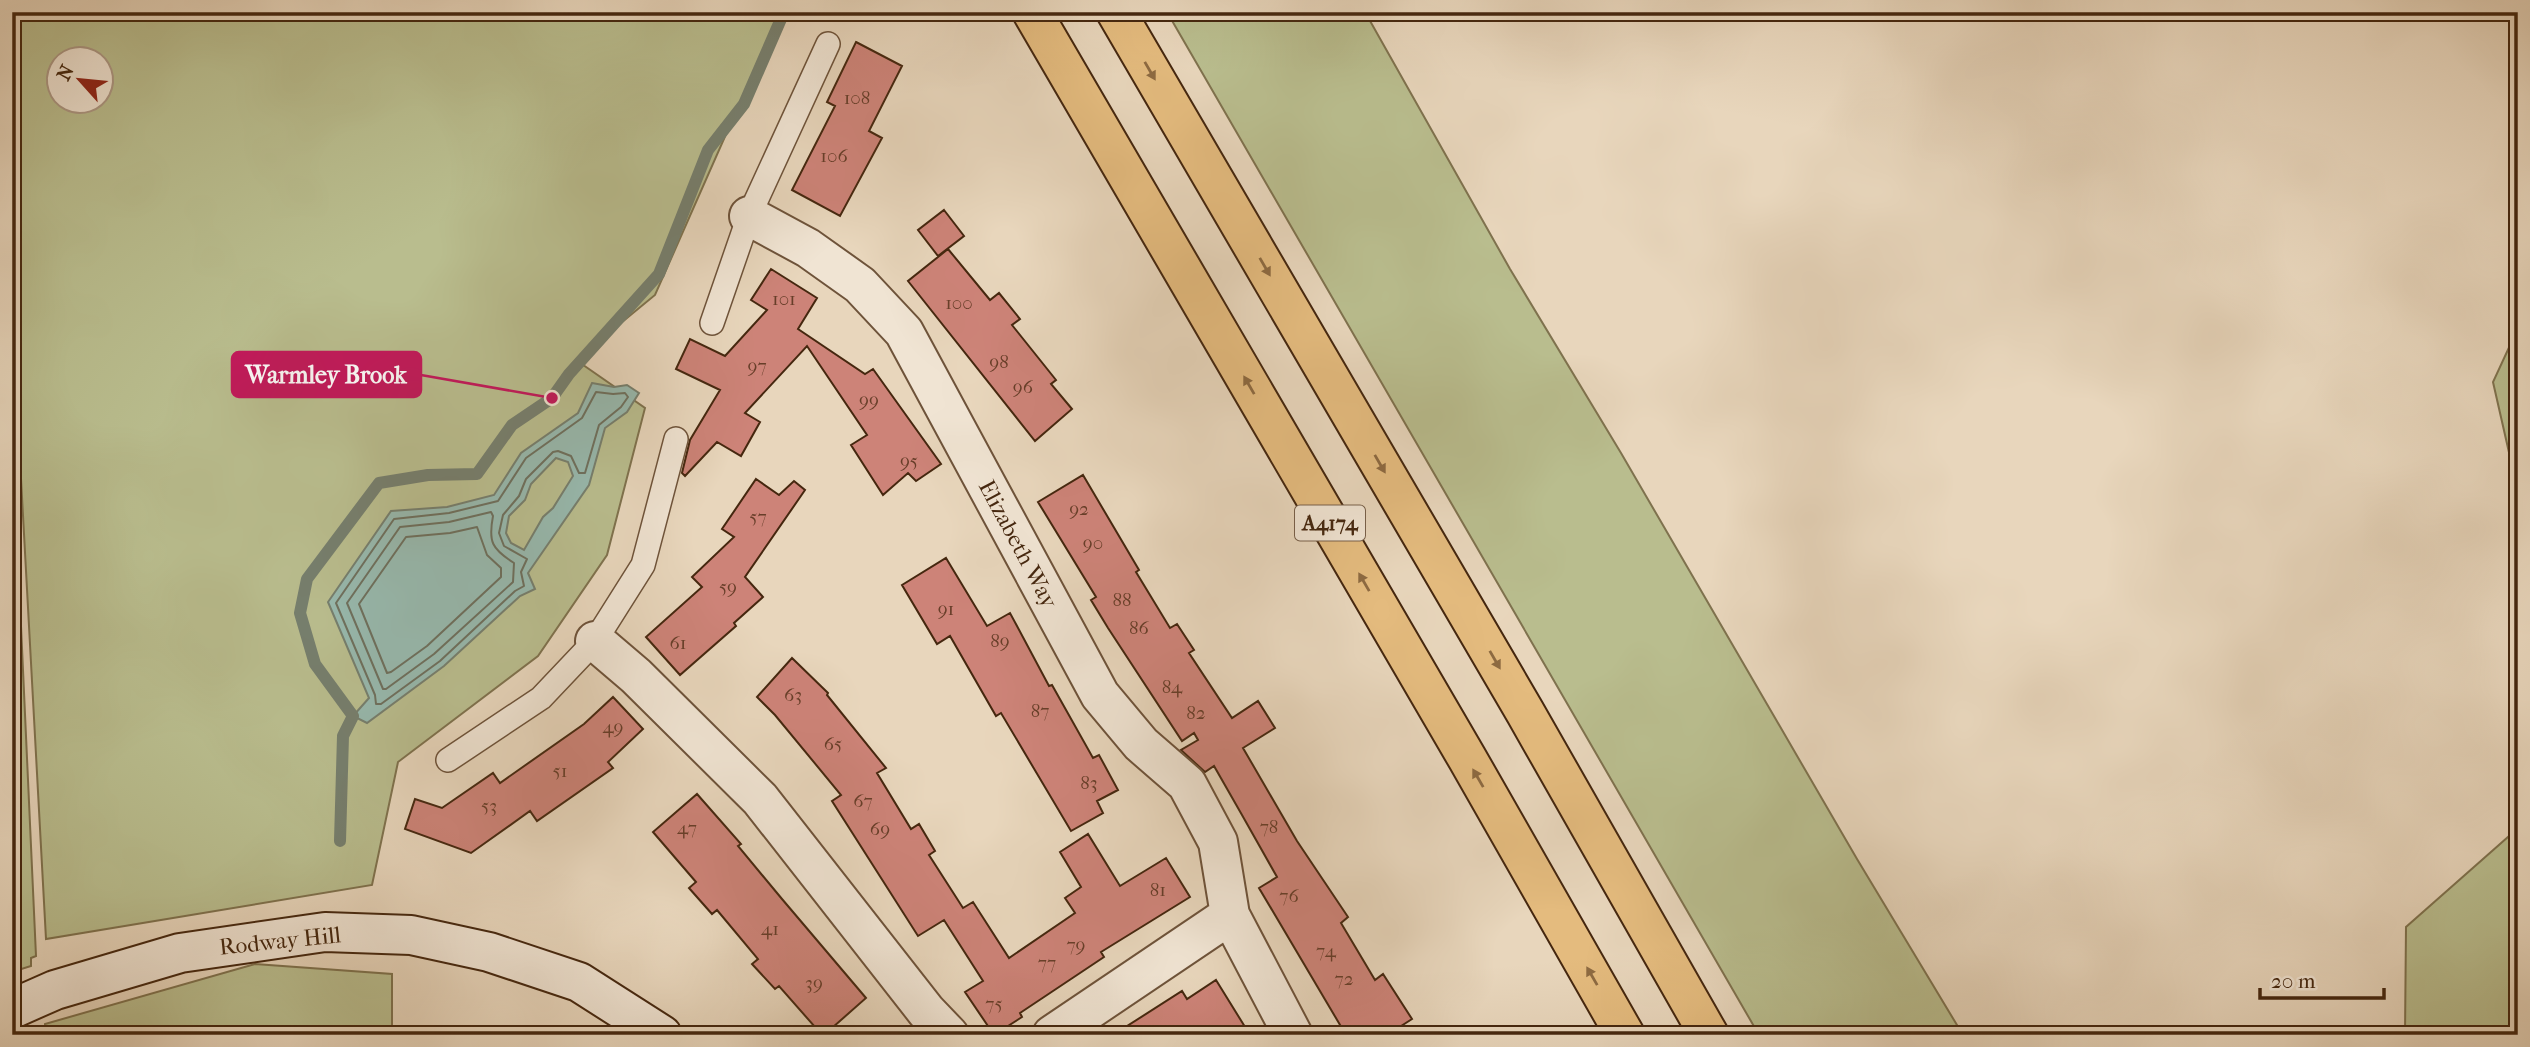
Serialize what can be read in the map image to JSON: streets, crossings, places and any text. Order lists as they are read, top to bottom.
{
  "streets": {
    "highway": ["A4174"],
    "street": ["Elizabeth Way", "Rodway Hill"]
  },
  "places": ["Warmley Brook"],
  "house_numbers": [
    "108",
    "106",
    "101",
    "100",
    "98",
    "97",
    "96",
    "99",
    "95",
    "92",
    "57",
    "90",
    "59",
    "88",
    "91",
    "86",
    "89",
    "61",
    "84",
    "63",
    "87",
    "82",
    "49",
    "65",
    "51",
    "83",
    "67",
    "53",
    "78",
    "47",
    "69",
    "81",
    "76",
    "41",
    "79",
    "74",
    "77",
    "72",
    "39",
    "75"
  ],
  "scale_bar": "20 m",
  "north": "top left"
}
